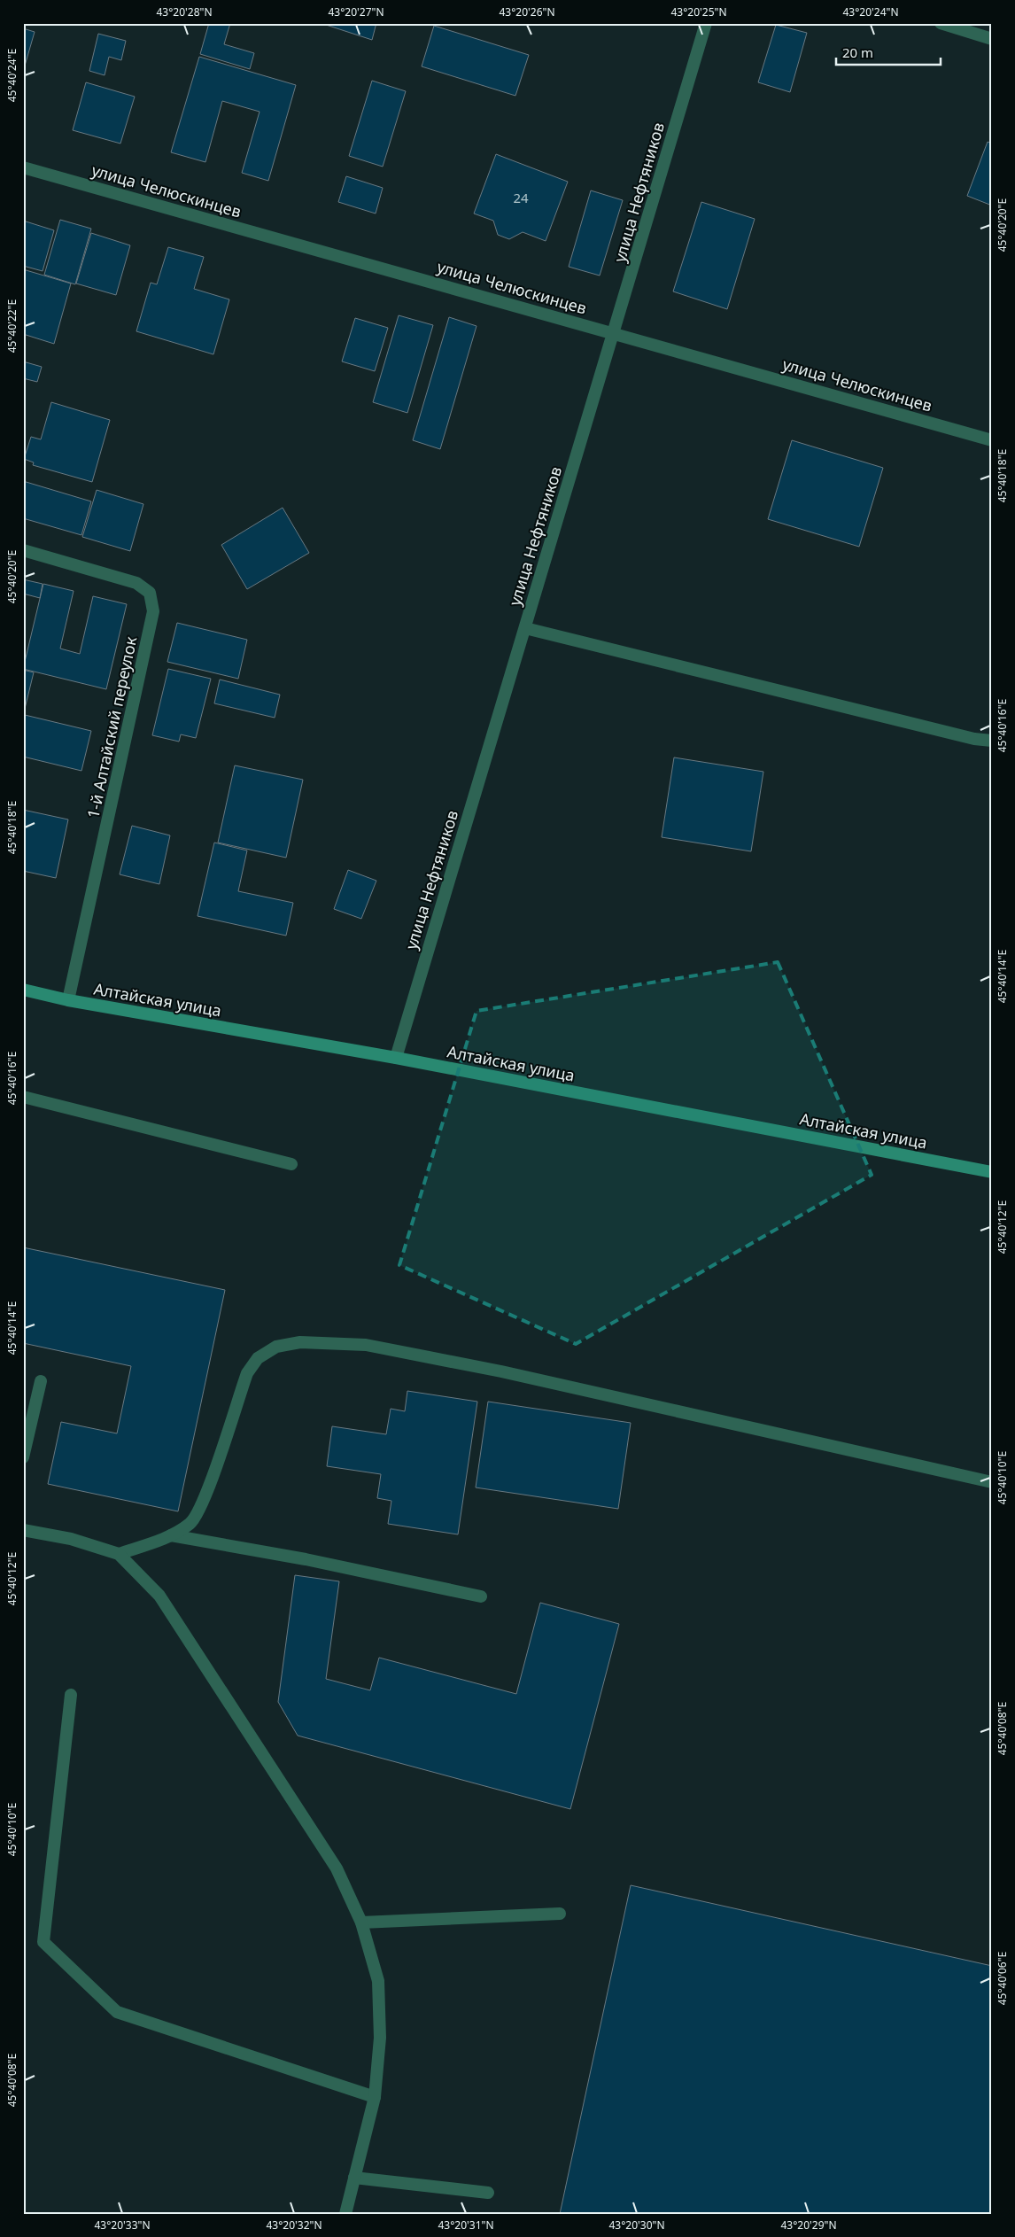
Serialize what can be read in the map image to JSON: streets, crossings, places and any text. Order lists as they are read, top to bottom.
{
  "streets": {
    "main road": ["Алтайская улица"],
    "street": ["улица Челюскинцев", "улица Нефтяников", "1-й Алтайский переулок"]
  },
  "crossings": [
    ["улица Челюскинцев", "улица Нефтяников"],
    ["улица Нефтяников", "Алтайская улица"],
    ["1-й Алтайский переулок", "Алтайская улица"]
  ],
  "house_numbers": ["24"],
  "scale_bar": "20 m",
  "coordinates": [
    "43°20'28\"N",
    "43°20'27\"N",
    "43°20'26\"N",
    "43°20'25\"N",
    "43°20'24\"N",
    "45°40'24\"E",
    "45°40'20\"E",
    "45°40'22\"E",
    "45°40'18\"E",
    "45°40'16\"E",
    "45°40'14\"E",
    "45°40'12\"E",
    "45°40'10\"E",
    "45°40'08\"E",
    "45°40'06\"E",
    "43°20'33\"N",
    "43°20'32\"N",
    "43°20'31\"N",
    "43°20'30\"N",
    "43°20'29\"N"
  ]
}
